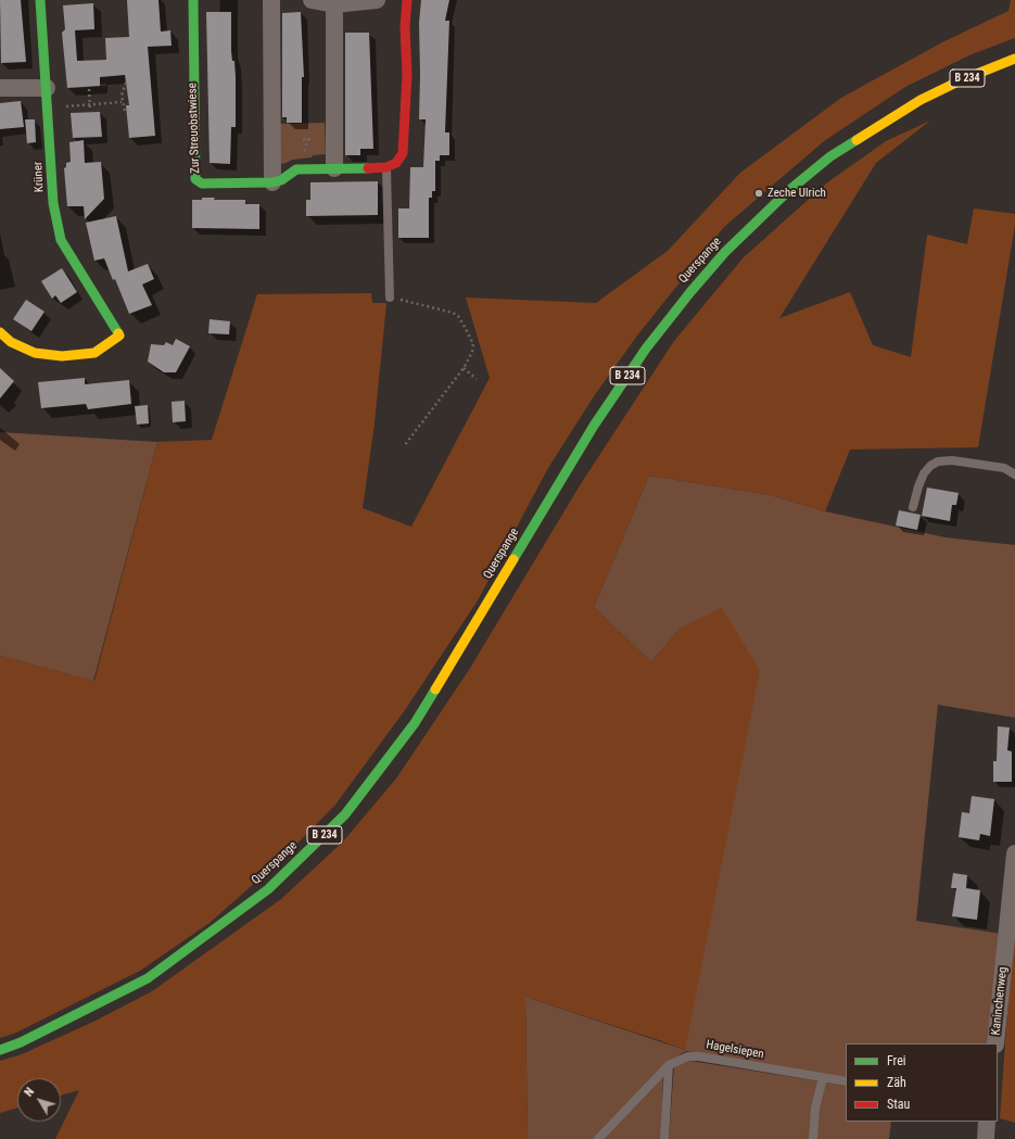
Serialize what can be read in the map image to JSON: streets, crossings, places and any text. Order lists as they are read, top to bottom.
{
  "streets": {
    "main road": [
      "B 234",
      "Zur Streuobstwiese",
      "Krüner",
      "Querspange"
    ],
    "street": ["Kaninchenweg"],
    "lane": ["Hagelsiepen"]
  },
  "places": ["Zeche Ulrich"],
  "legend": ["Frei", "Zäh", "Stau"],
  "north": "top left"
}
